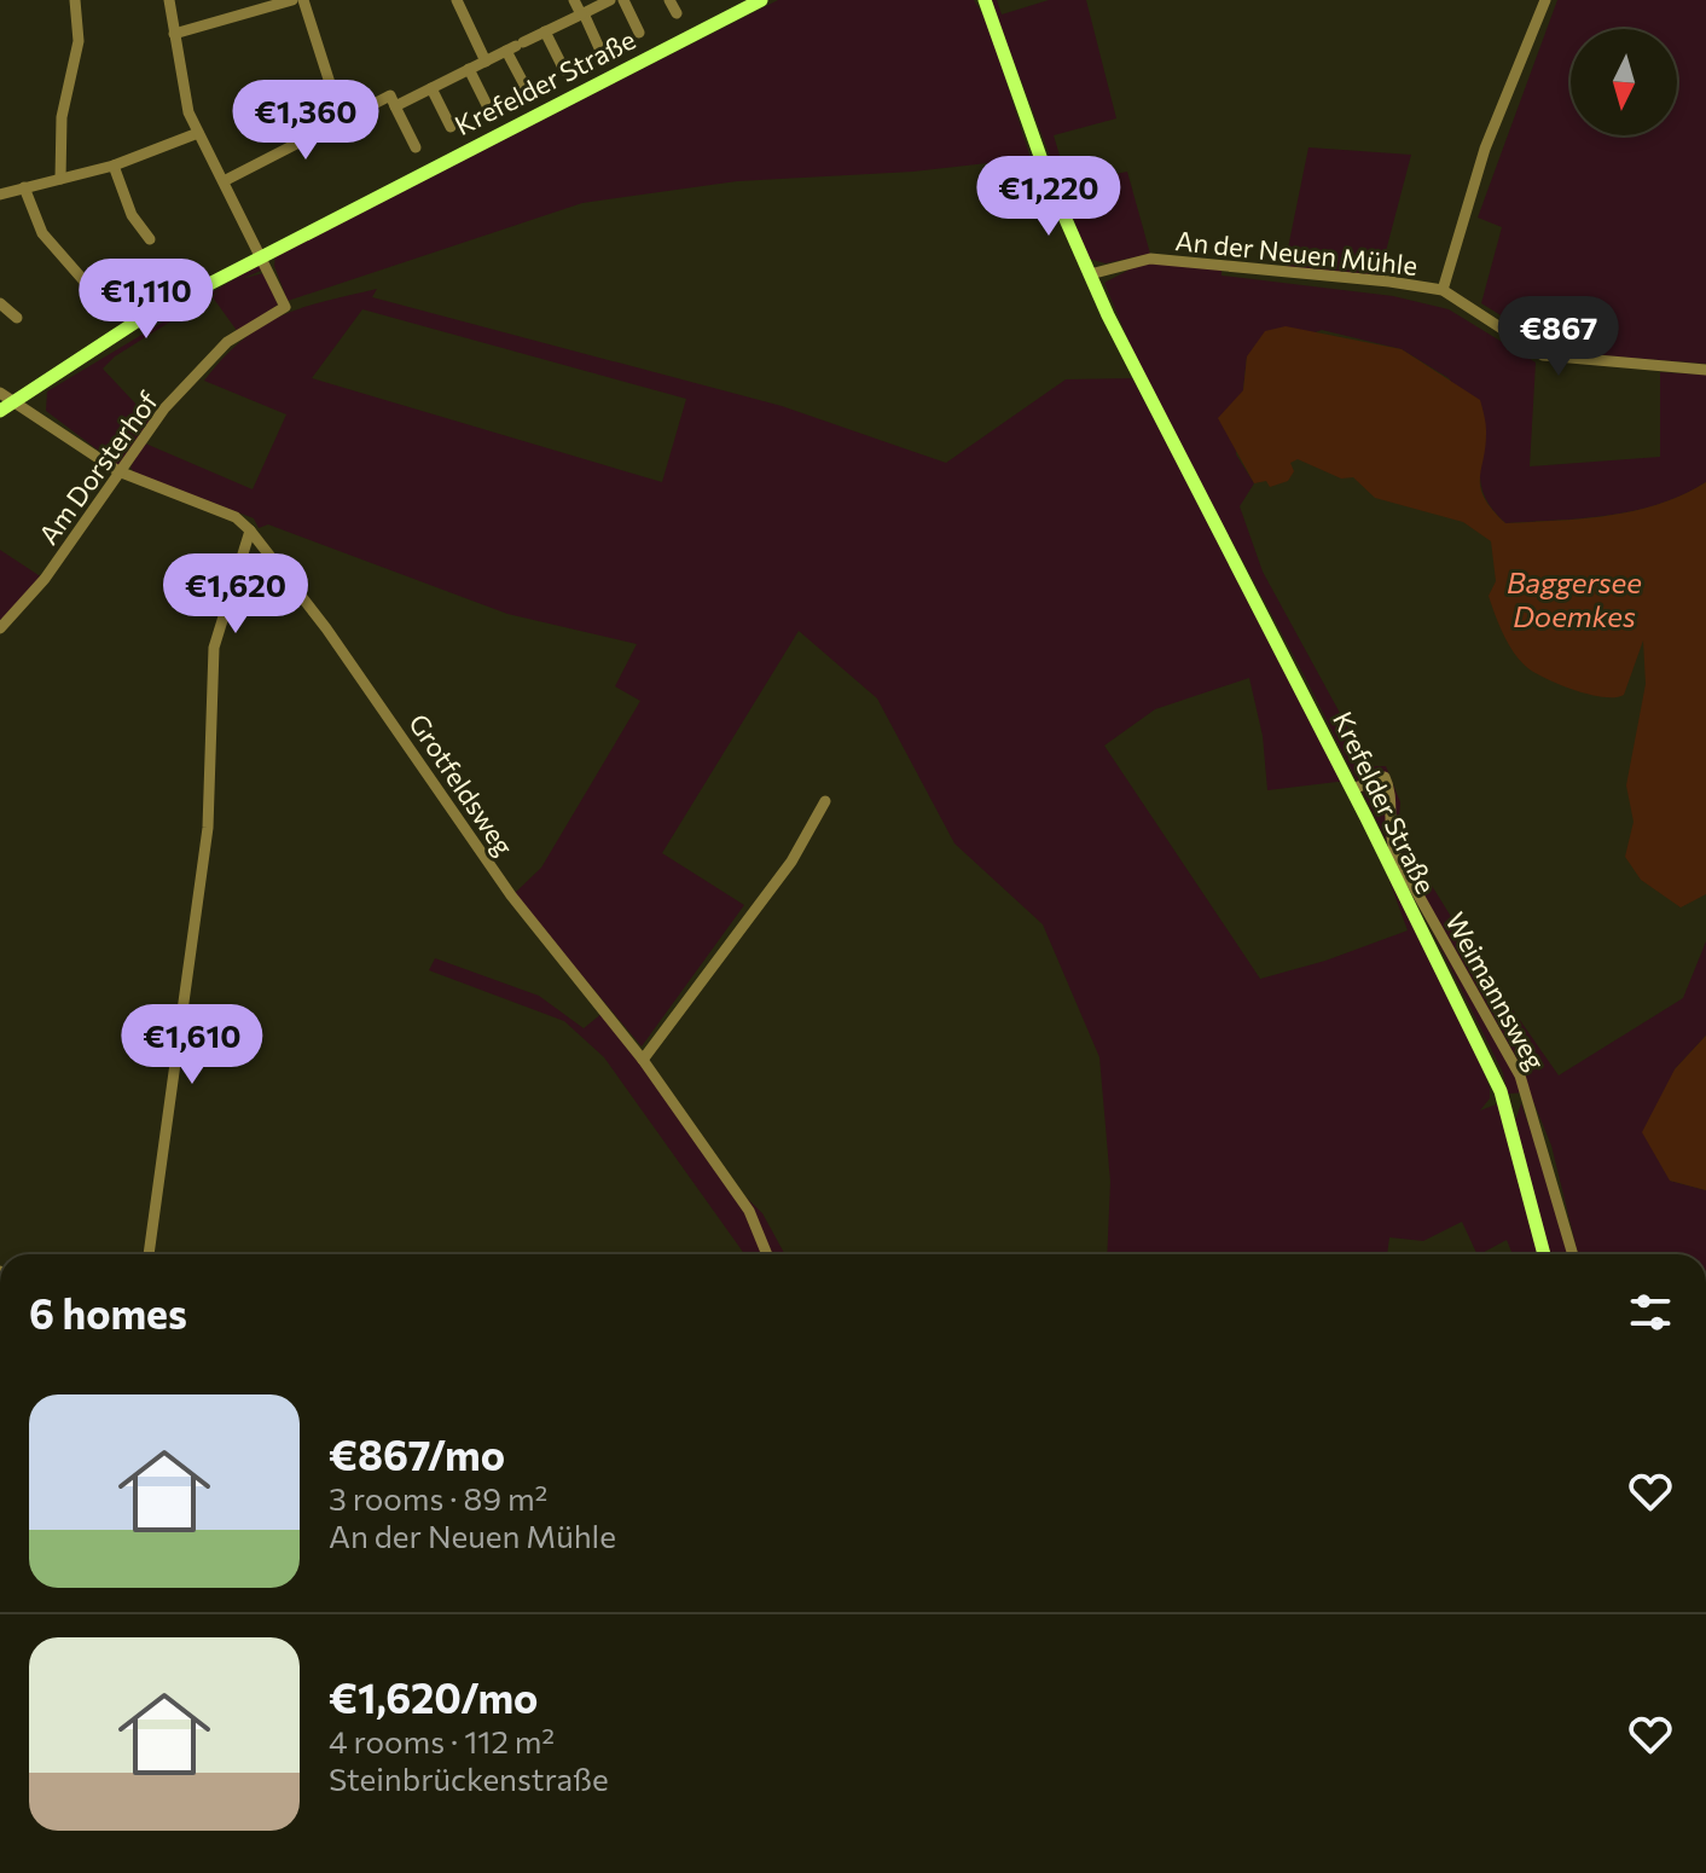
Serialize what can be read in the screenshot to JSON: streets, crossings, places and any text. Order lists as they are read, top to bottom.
{
  "streets": {
    "main road": ["Krefelder Straße"],
    "street": [
      "An der Neuen Mühle",
      "Am Dorsterhof",
      "Grotfeldsweg",
      "Weimannsweg"
    ]
  },
  "crossings": [
    ["Krefelder Straße", "An der Neuen Mühle"],
    ["Krefelder Straße", "Am Dorsterhof"],
    ["Krefelder Straße", "Weimannsweg"]
  ],
  "water": ["Baggersee Doemkes"],
  "north": "bottom",
  "page": {
    "price": [
      "€1,360",
      "€1,220",
      "€1,110",
      "€867",
      "€1,620",
      "€1,610"
    ],
    "heading": "6 homes",
    "list": [
      {
        "name": "€867/mo",
        "note": "3 rooms · 89 m² · An der Neuen Mühle"
      },
      {
        "name": "€1,620/mo",
        "note": "4 rooms · 112 m² · Steinbrückenstraße"
      }
    ]
  }
}
